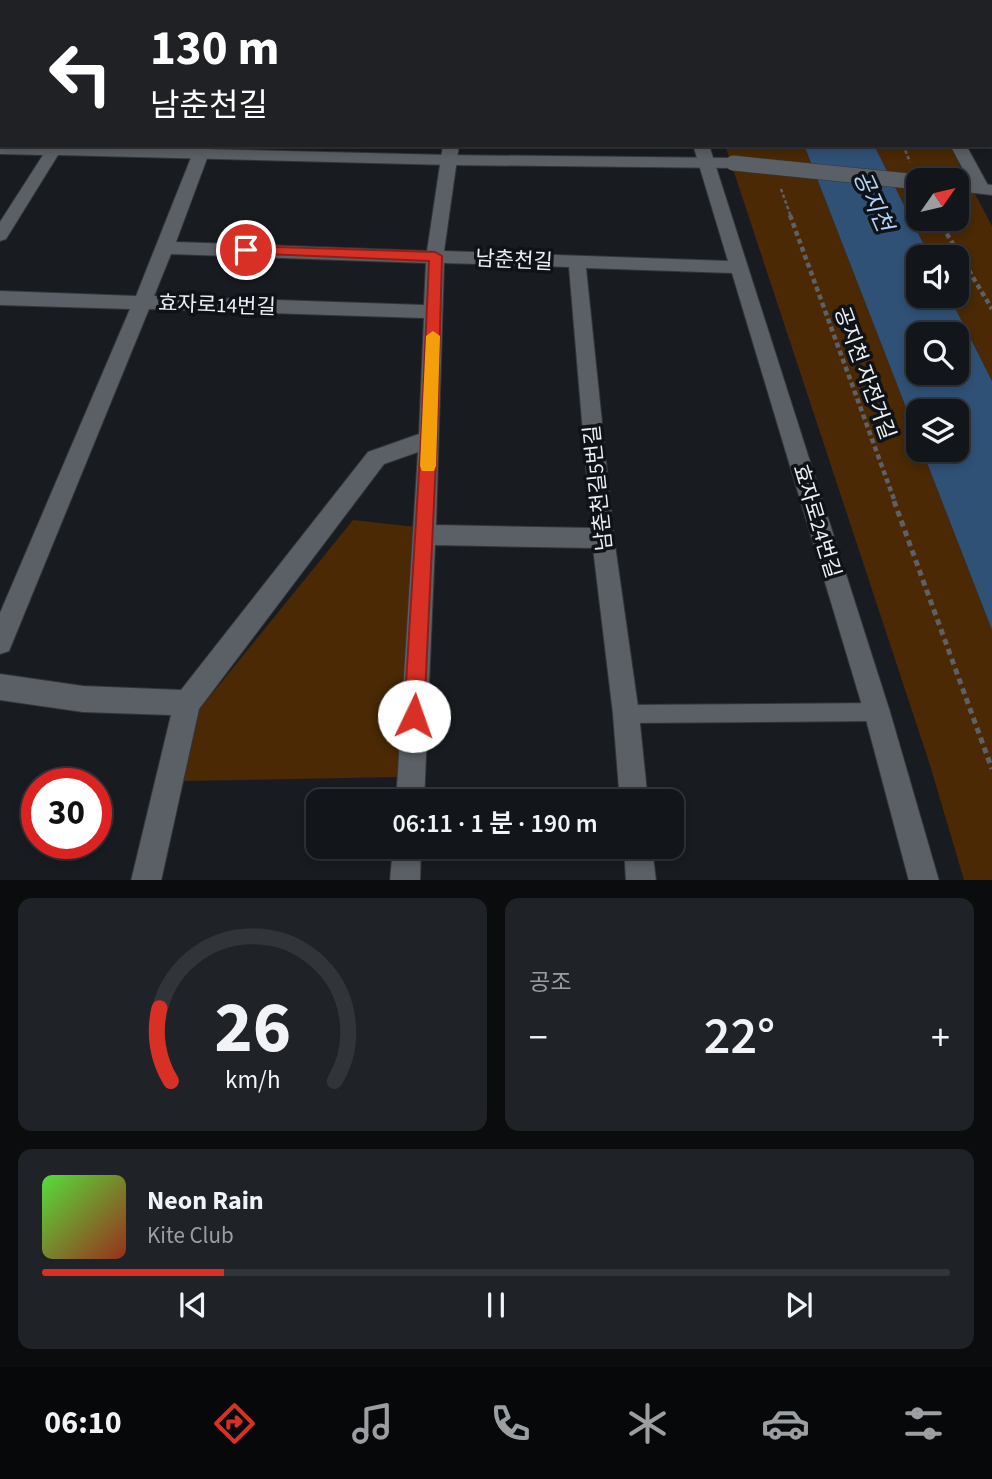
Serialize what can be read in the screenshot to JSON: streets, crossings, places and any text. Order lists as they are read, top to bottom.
{
  "streets": {
    "street": [
      "남춘천길",
      "효자로14번길",
      "남춘천길5번길",
      "효자로24번길"
    ],
    "path": ["공지천 자전거길"]
  },
  "crossings": [
    ["남춘천길", "남춘천길5번길"],
    ["남춘천길", "효자로24번길"]
  ],
  "water": ["공지천"],
  "north": "top right",
  "page": {
    "turn": ["130 m", "남춘천길"],
    "limit": "30",
    "trip": "06:11 · 1 분 · 190 m",
    "tile": "공조",
    "heat": ["−", "22°", "+"],
    "song": ["Neon Rain", "Kite Club"],
    "tabs": "06:10",
    "gauge": ["26", "km/h"]
  }
}
